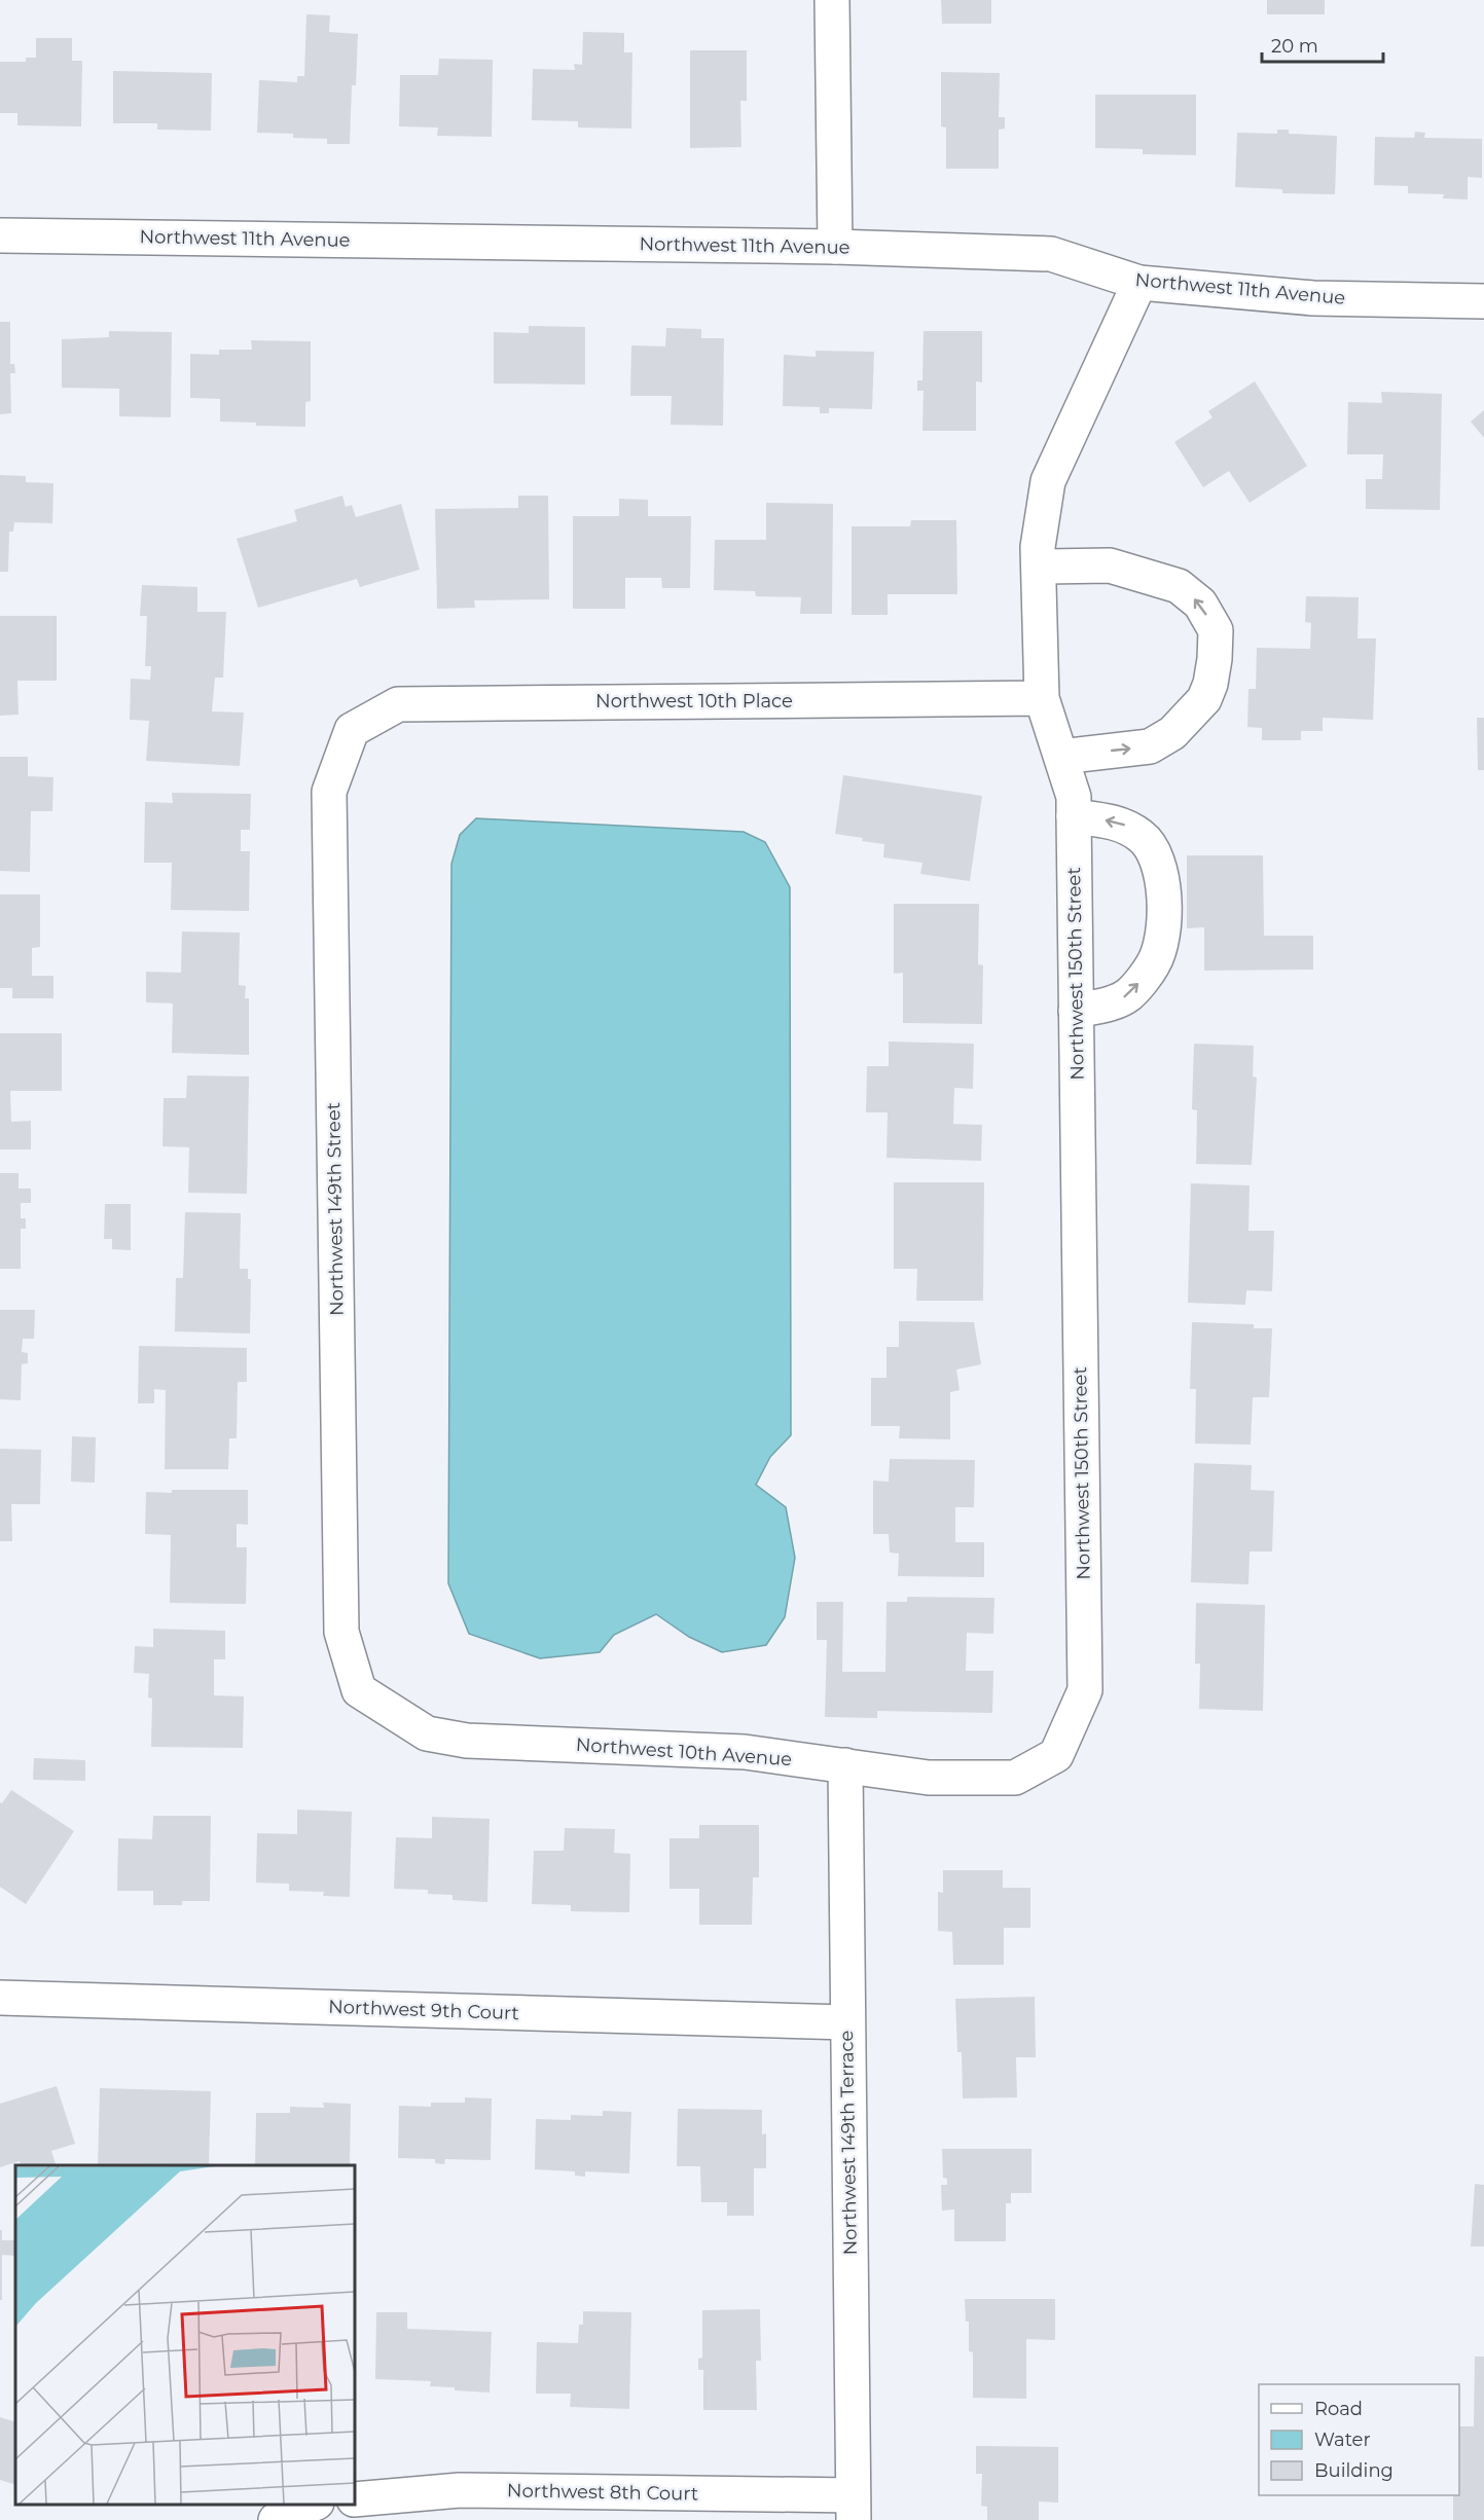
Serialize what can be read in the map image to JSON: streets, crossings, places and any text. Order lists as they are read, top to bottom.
{
  "streets": {
    "street": [
      "Northwest 11th Avenue",
      "Northwest 10th Place",
      "Northwest 150th Street",
      "Northwest 149th Street",
      "Northwest 10th Avenue",
      "Northwest 9th Court",
      "Northwest 149th Terrace",
      "Northwest 8th Court"
    ]
  },
  "crossings": [
    ["Northwest 11th Avenue", "Northwest 150th Street"],
    ["Northwest 10th Place", "Northwest 150th Street"],
    ["Northwest 10th Place", "Northwest 149th Street"],
    ["Northwest 150th Street", "Northwest 10th Avenue"],
    ["Northwest 149th Street", "Northwest 10th Avenue"],
    ["Northwest 10th Avenue", "Northwest 149th Terrace"],
    ["Northwest 9th Court", "Northwest 149th Terrace"],
    ["Northwest 149th Terrace", "Northwest 8th Court"]
  ],
  "legend": ["Road", "Water", "Building"],
  "scale_bar": "20 m"
}
